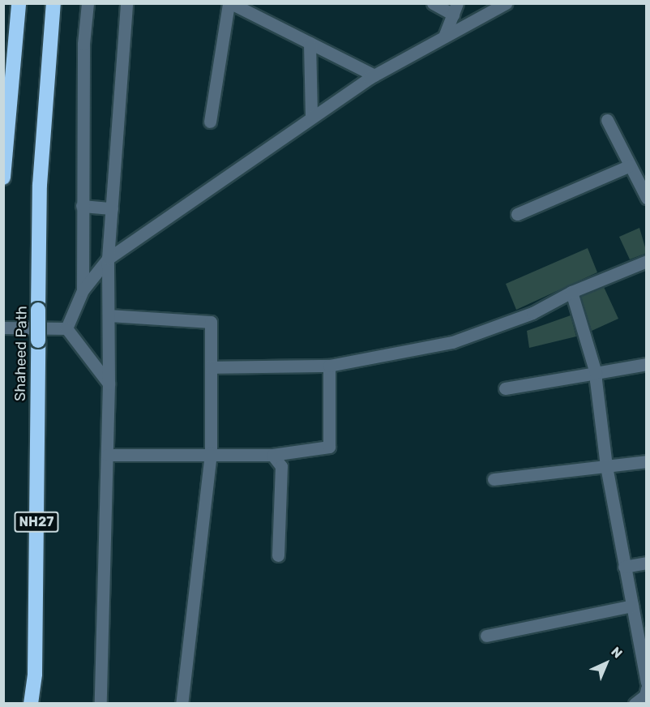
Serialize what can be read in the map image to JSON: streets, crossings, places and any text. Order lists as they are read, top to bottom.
{
  "streets": {
    "highway": ["Shaheed Path", "NH27"]
  },
  "north": "top right"
}
